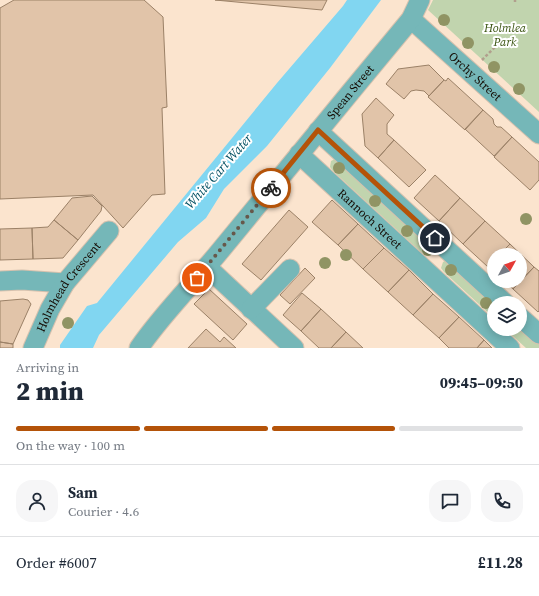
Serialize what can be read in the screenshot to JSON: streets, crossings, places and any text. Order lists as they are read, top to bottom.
{
  "streets": {
    "street": [
      "Orchy Street",
      "Spean Street",
      "Rannoch Street",
      "Holmhead Crescent"
    ]
  },
  "crossings": [
    ["Orchy Street", "Spean Street"],
    ["Spean Street", "Rannoch Street"]
  ],
  "water": ["White Cart Water"],
  "parks": ["Holmlea Park"],
  "north": "top right",
  "page": {
    "heading": ["2 min", "Arriving in", "09:45–09:50"],
    "panel": [
      "Sam",
      "Courier · 4.6",
      "Order #6007",
      "£11.28"
    ],
    "bar": "On the way · 100 m"
  }
}
